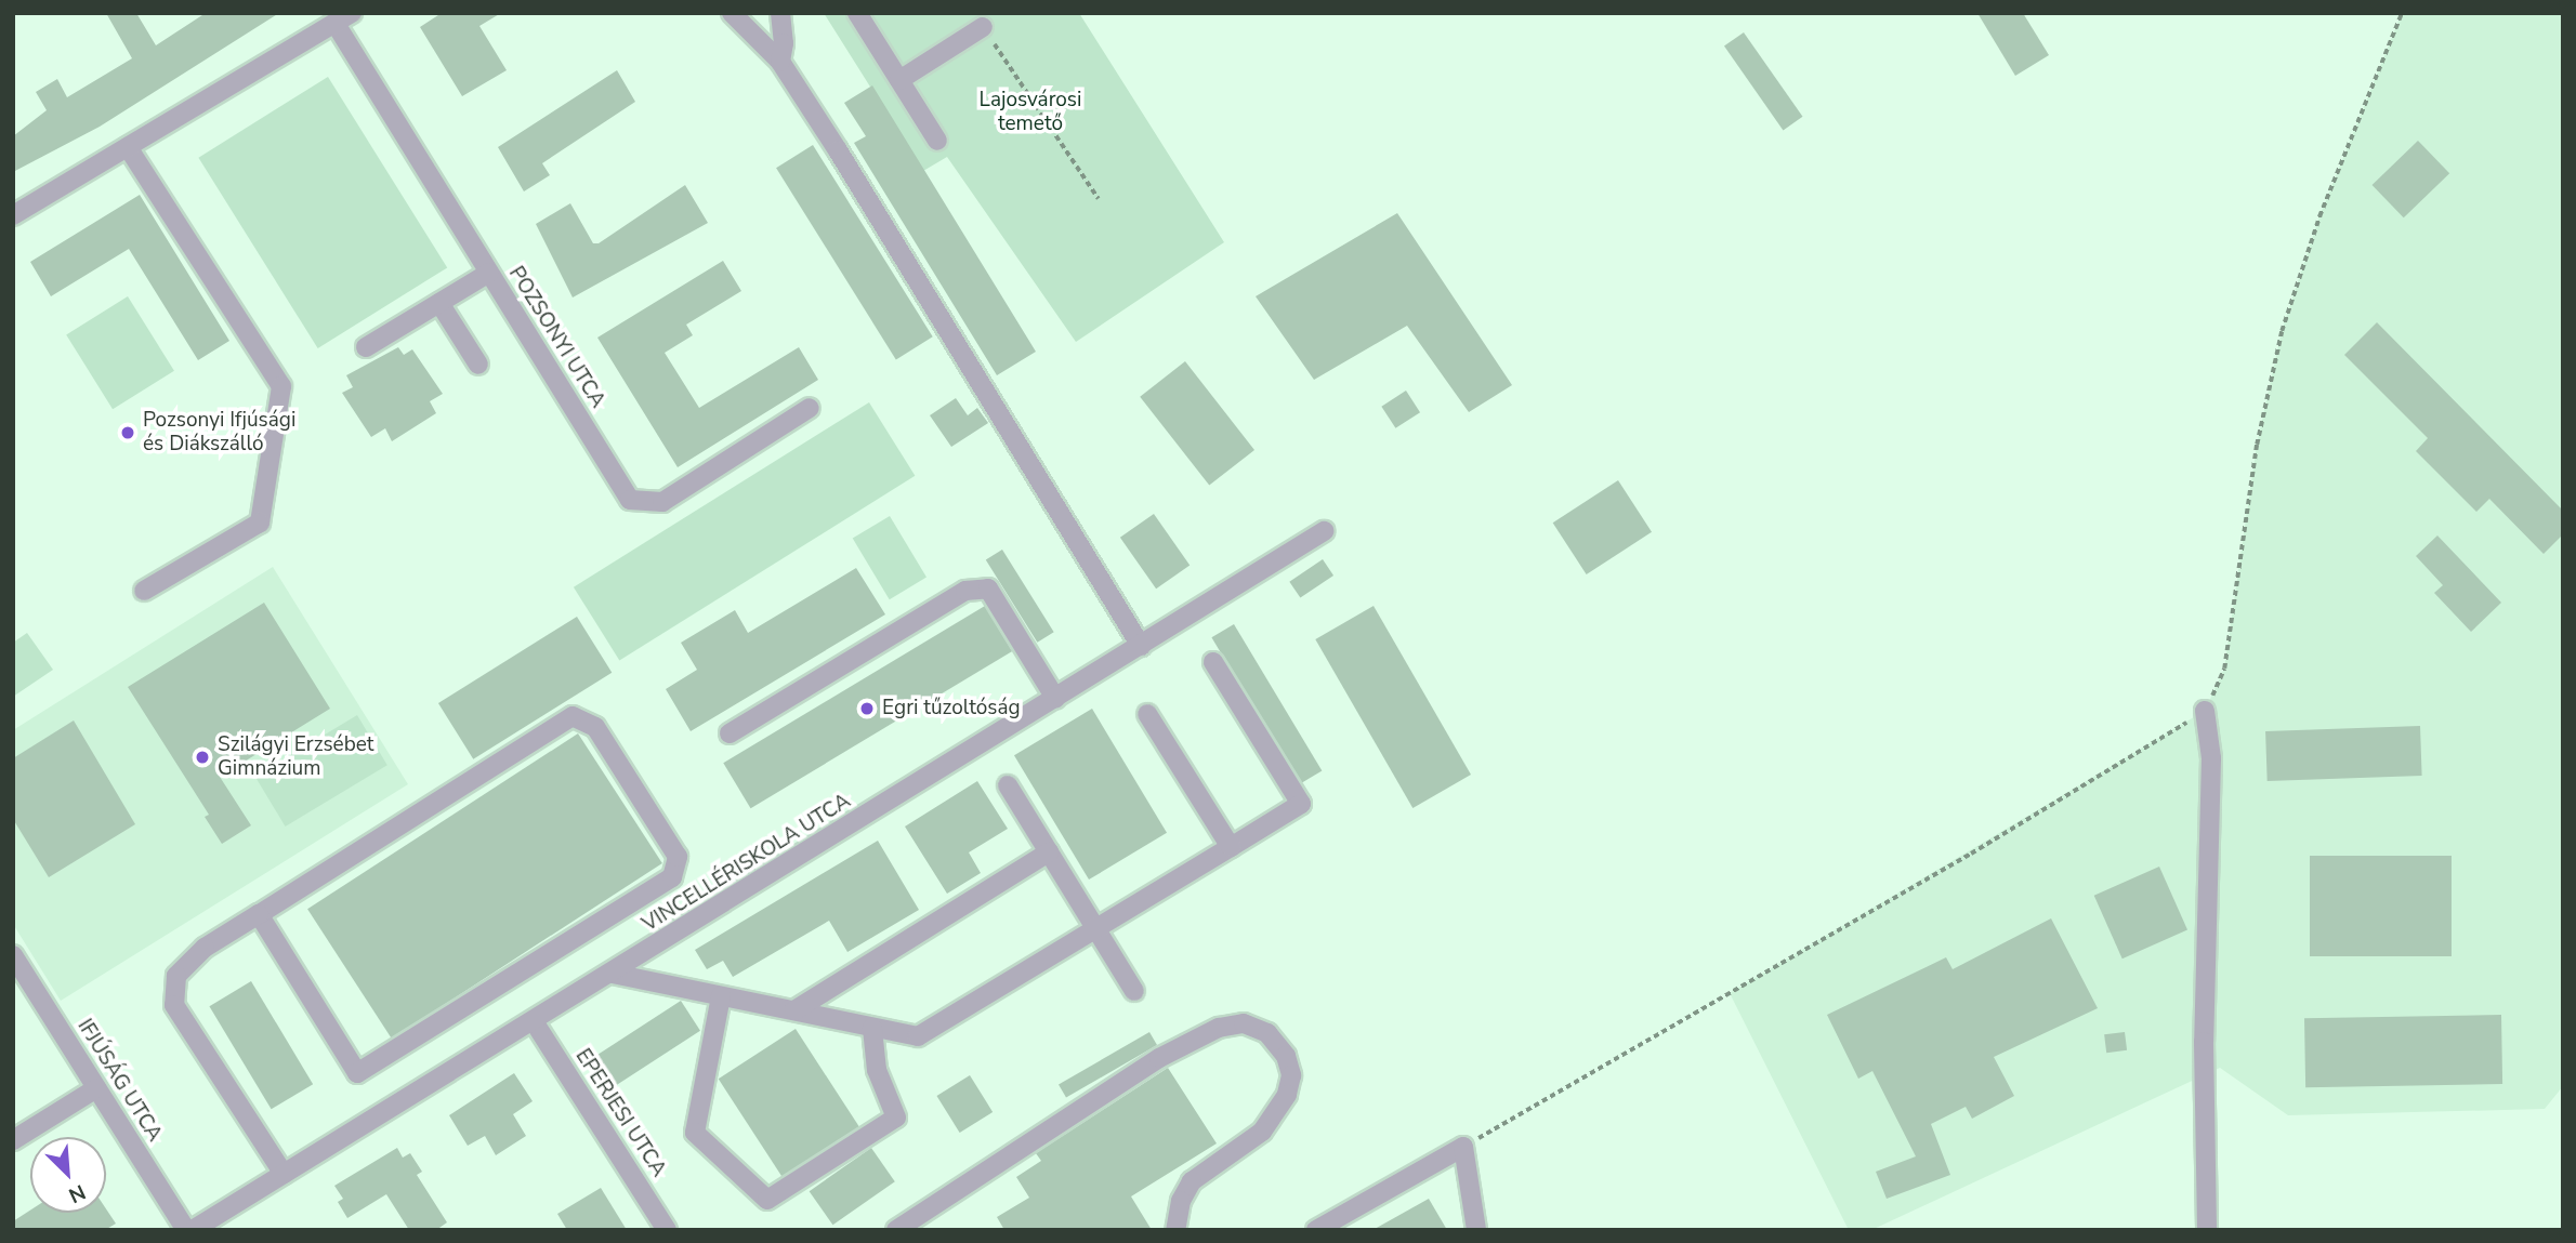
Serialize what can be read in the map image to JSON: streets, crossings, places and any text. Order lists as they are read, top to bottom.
{
  "streets": {
    "street": [
      "POZSONYI UTCA",
      "VINCELLÉRISKOLA UTCA",
      "IFJÚSÁG UTCA",
      "EPERJESI UTCA"
    ]
  },
  "crossings": [
    ["VINCELLÉRISKOLA UTCA", "EPERJESI UTCA"]
  ],
  "parks": ["Lajosvárosi temető"],
  "places": ["Pozsonyi Ifjúsági és Diákszálló", "Egri tűzoltóság", "Szilágyi Erzsébet Gimnázium"],
  "north": "bottom right"
}
